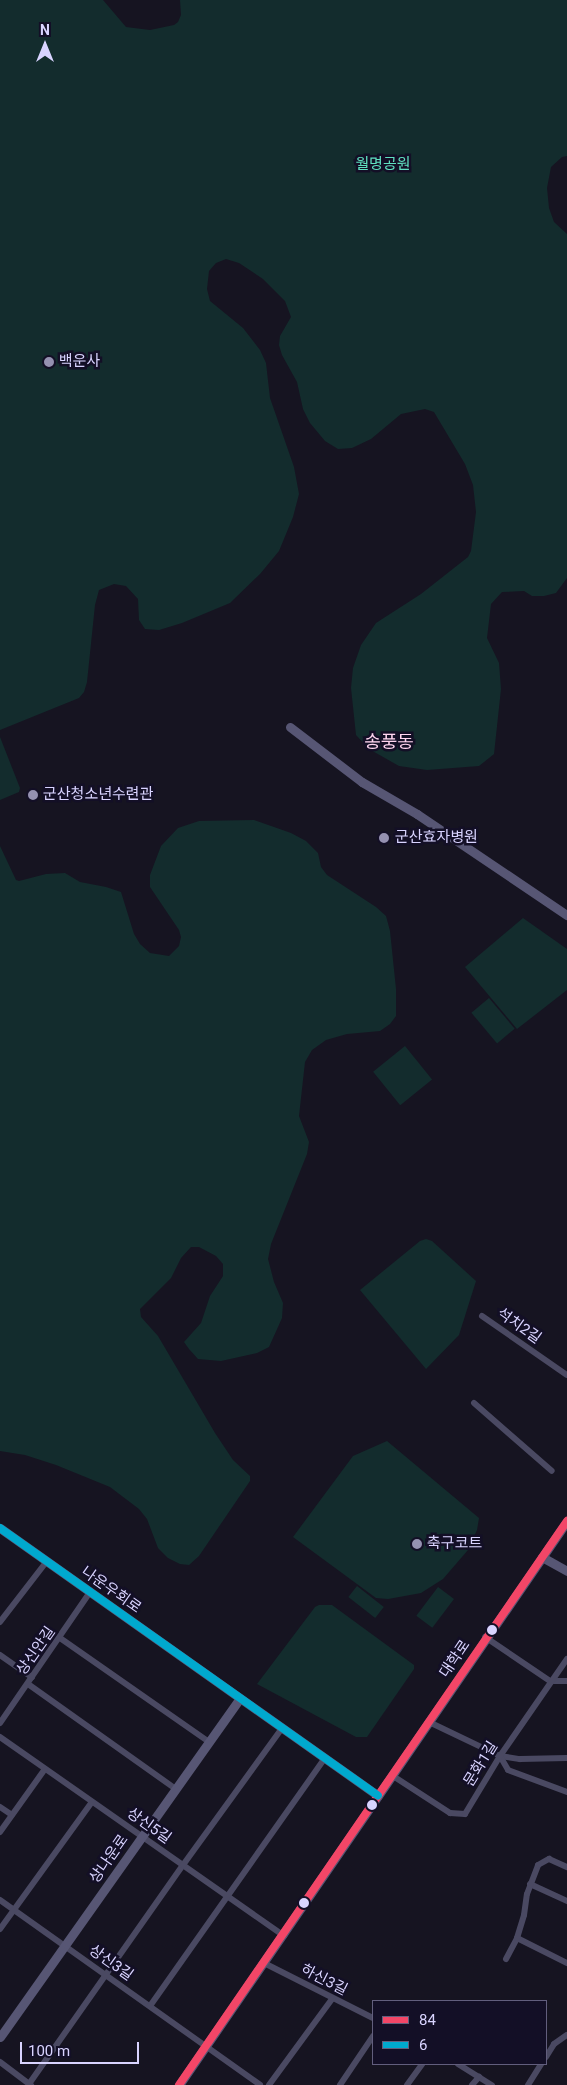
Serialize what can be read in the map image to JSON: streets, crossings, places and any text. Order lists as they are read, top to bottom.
{
  "streets": {
    "street": [
      "석치2길",
      "나운우회로",
      "상신안길",
      "대학로",
      "문화1길",
      "상신5길",
      "상나운로",
      "상신3길",
      "하신3길"
    ]
  },
  "crossings": [
    ["나운우회로", "상신안길"],
    ["나운우회로", "대학로"],
    ["나운우회로", "상나운로"],
    ["대학로", "문화1길"],
    ["대학로", "상신5길"],
    ["대학로", "상신3길"],
    ["대학로", "하신3길"],
    ["상신5길", "상나운로"],
    ["상나운로", "상신3길"]
  ],
  "districts": ["송풍동"],
  "parks": ["월명공원"],
  "places": [
    "백운사",
    "군산청소년수련관",
    "군산효자병원",
    "축구코트"
  ],
  "lines": ["transit line 84", "transit line 6"],
  "legend": ["84", "6"],
  "scale_bar": "100 m",
  "north": "top"
}
